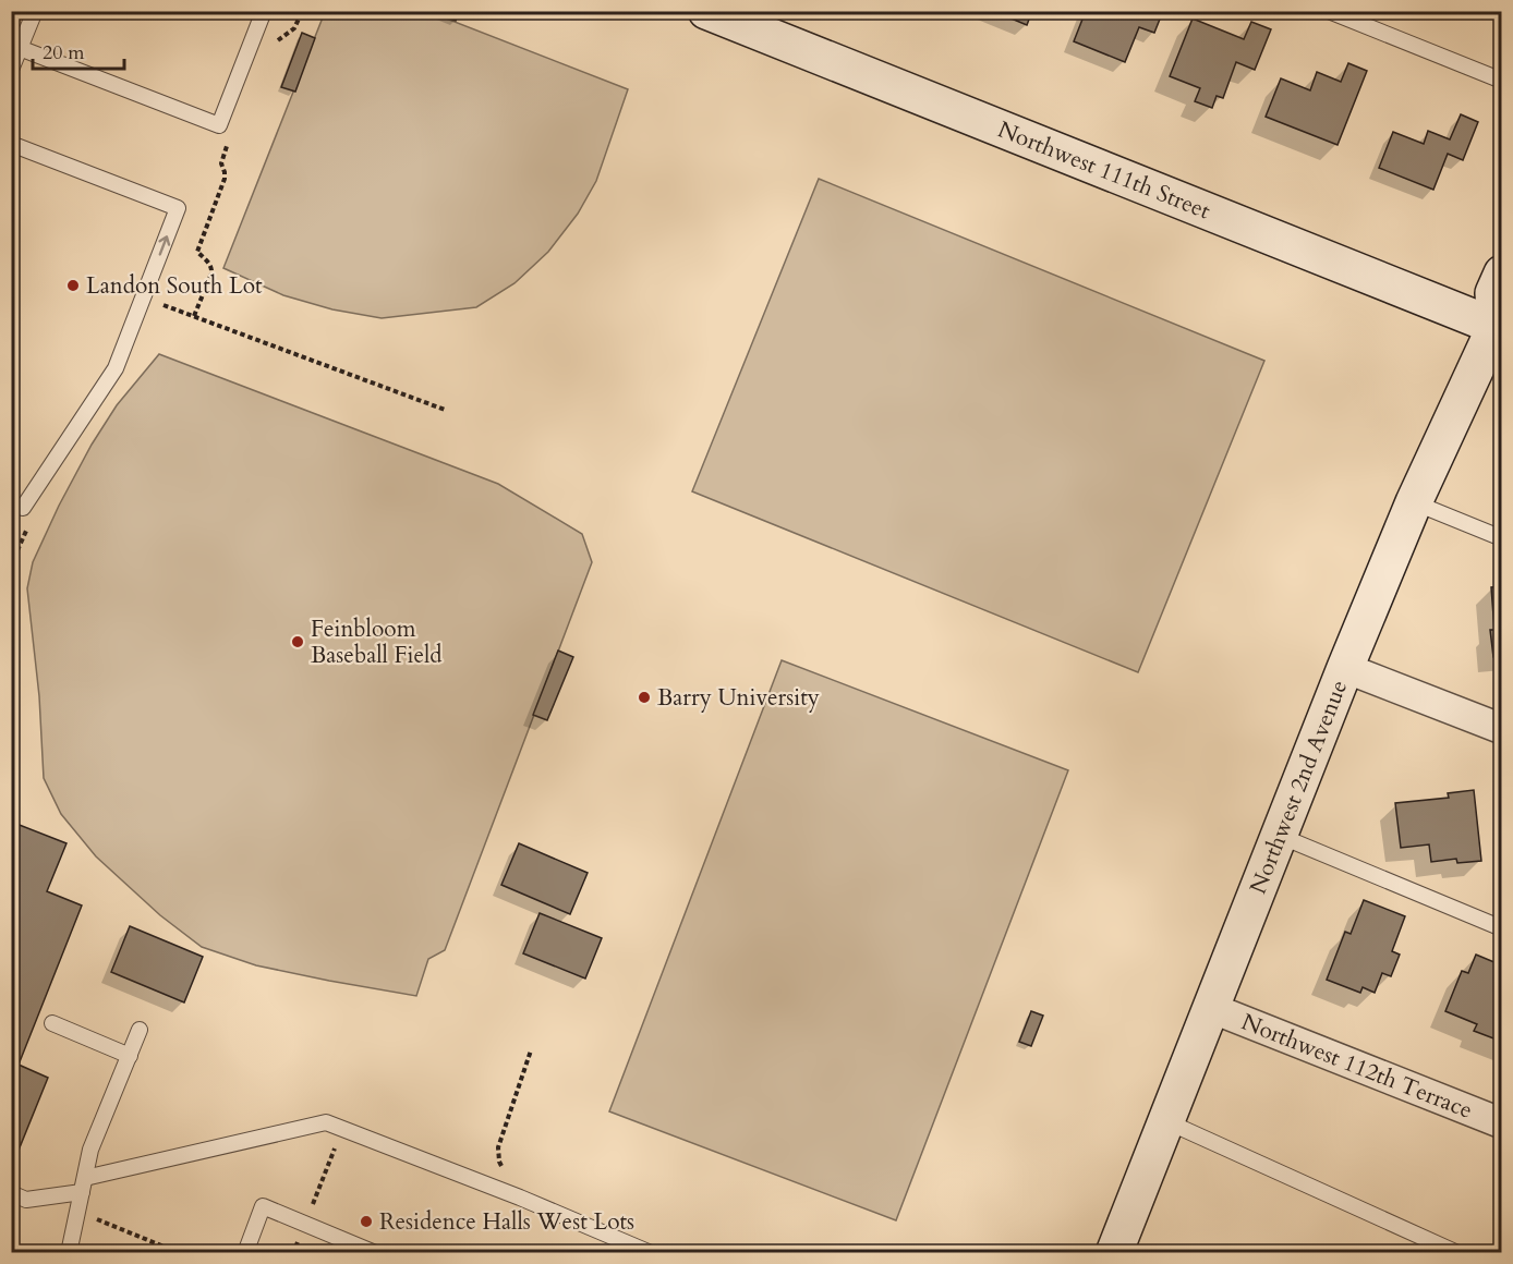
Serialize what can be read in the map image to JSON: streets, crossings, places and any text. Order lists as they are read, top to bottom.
{
  "streets": {
    "street": ["Northwest 111th Street", "Northwest 2nd Avenue", "Northwest 112th Terrace"]
  },
  "crossings": [
    ["Northwest 111th Street", "Northwest 2nd Avenue"],
    ["Northwest 2nd Avenue", "Northwest 112th Terrace"]
  ],
  "places": [
    "Landon South Lot",
    "Feinbloom Baseball Field",
    "Barry University",
    "Residence Halls West Lots"
  ],
  "scale_bar": "20 m"
}
